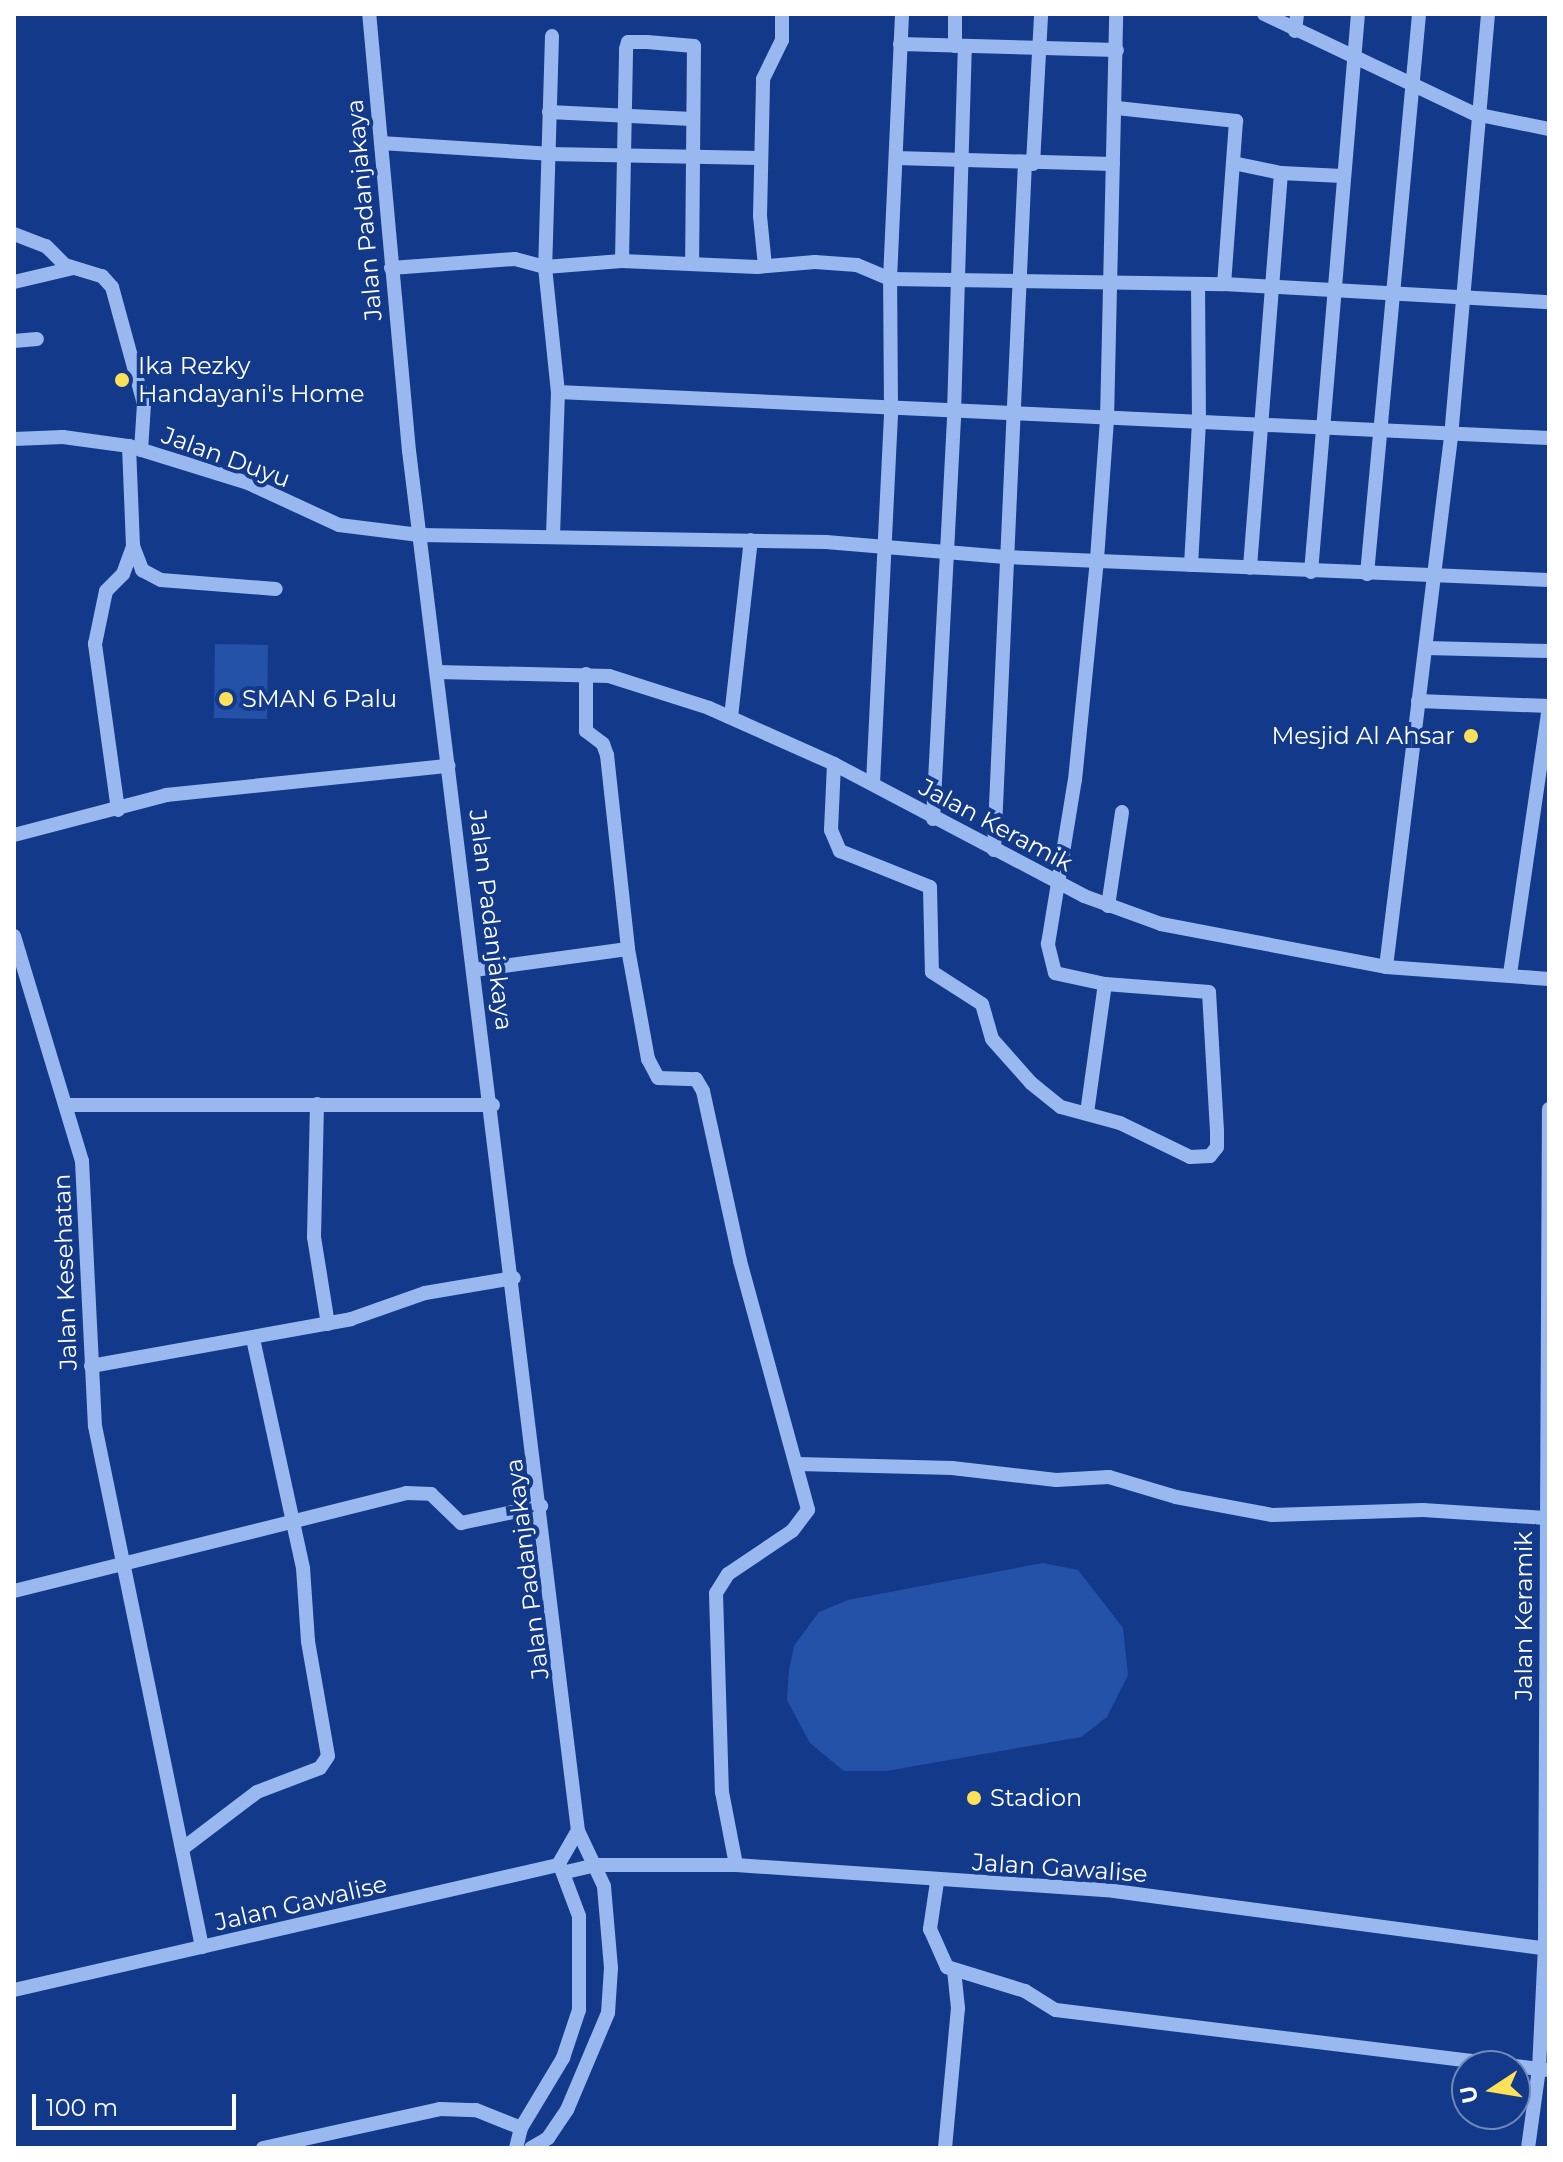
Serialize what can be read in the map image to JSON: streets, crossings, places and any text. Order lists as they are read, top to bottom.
{
  "streets": {
    "street": [
      "Jalan Padanjakaya",
      "Jalan Duyu",
      "Jalan Keramik",
      "Jalan Kesehatan",
      "Jalan Gawalise"
    ]
  },
  "crossings": [
    ["Jalan Padanjakaya", "Jalan Duyu"],
    ["Jalan Padanjakaya", "Jalan Keramik"],
    ["Jalan Keramik", "Jalan Gawalise"],
    ["Jalan Kesehatan", "Jalan Gawalise"]
  ],
  "places": [
    "Ika Rezky Handayani's Home",
    "SMAN 6 Palu",
    "Mesjid Al Ahsar",
    "Stadion"
  ],
  "scale_bar": "100 m",
  "north": "left"
}
